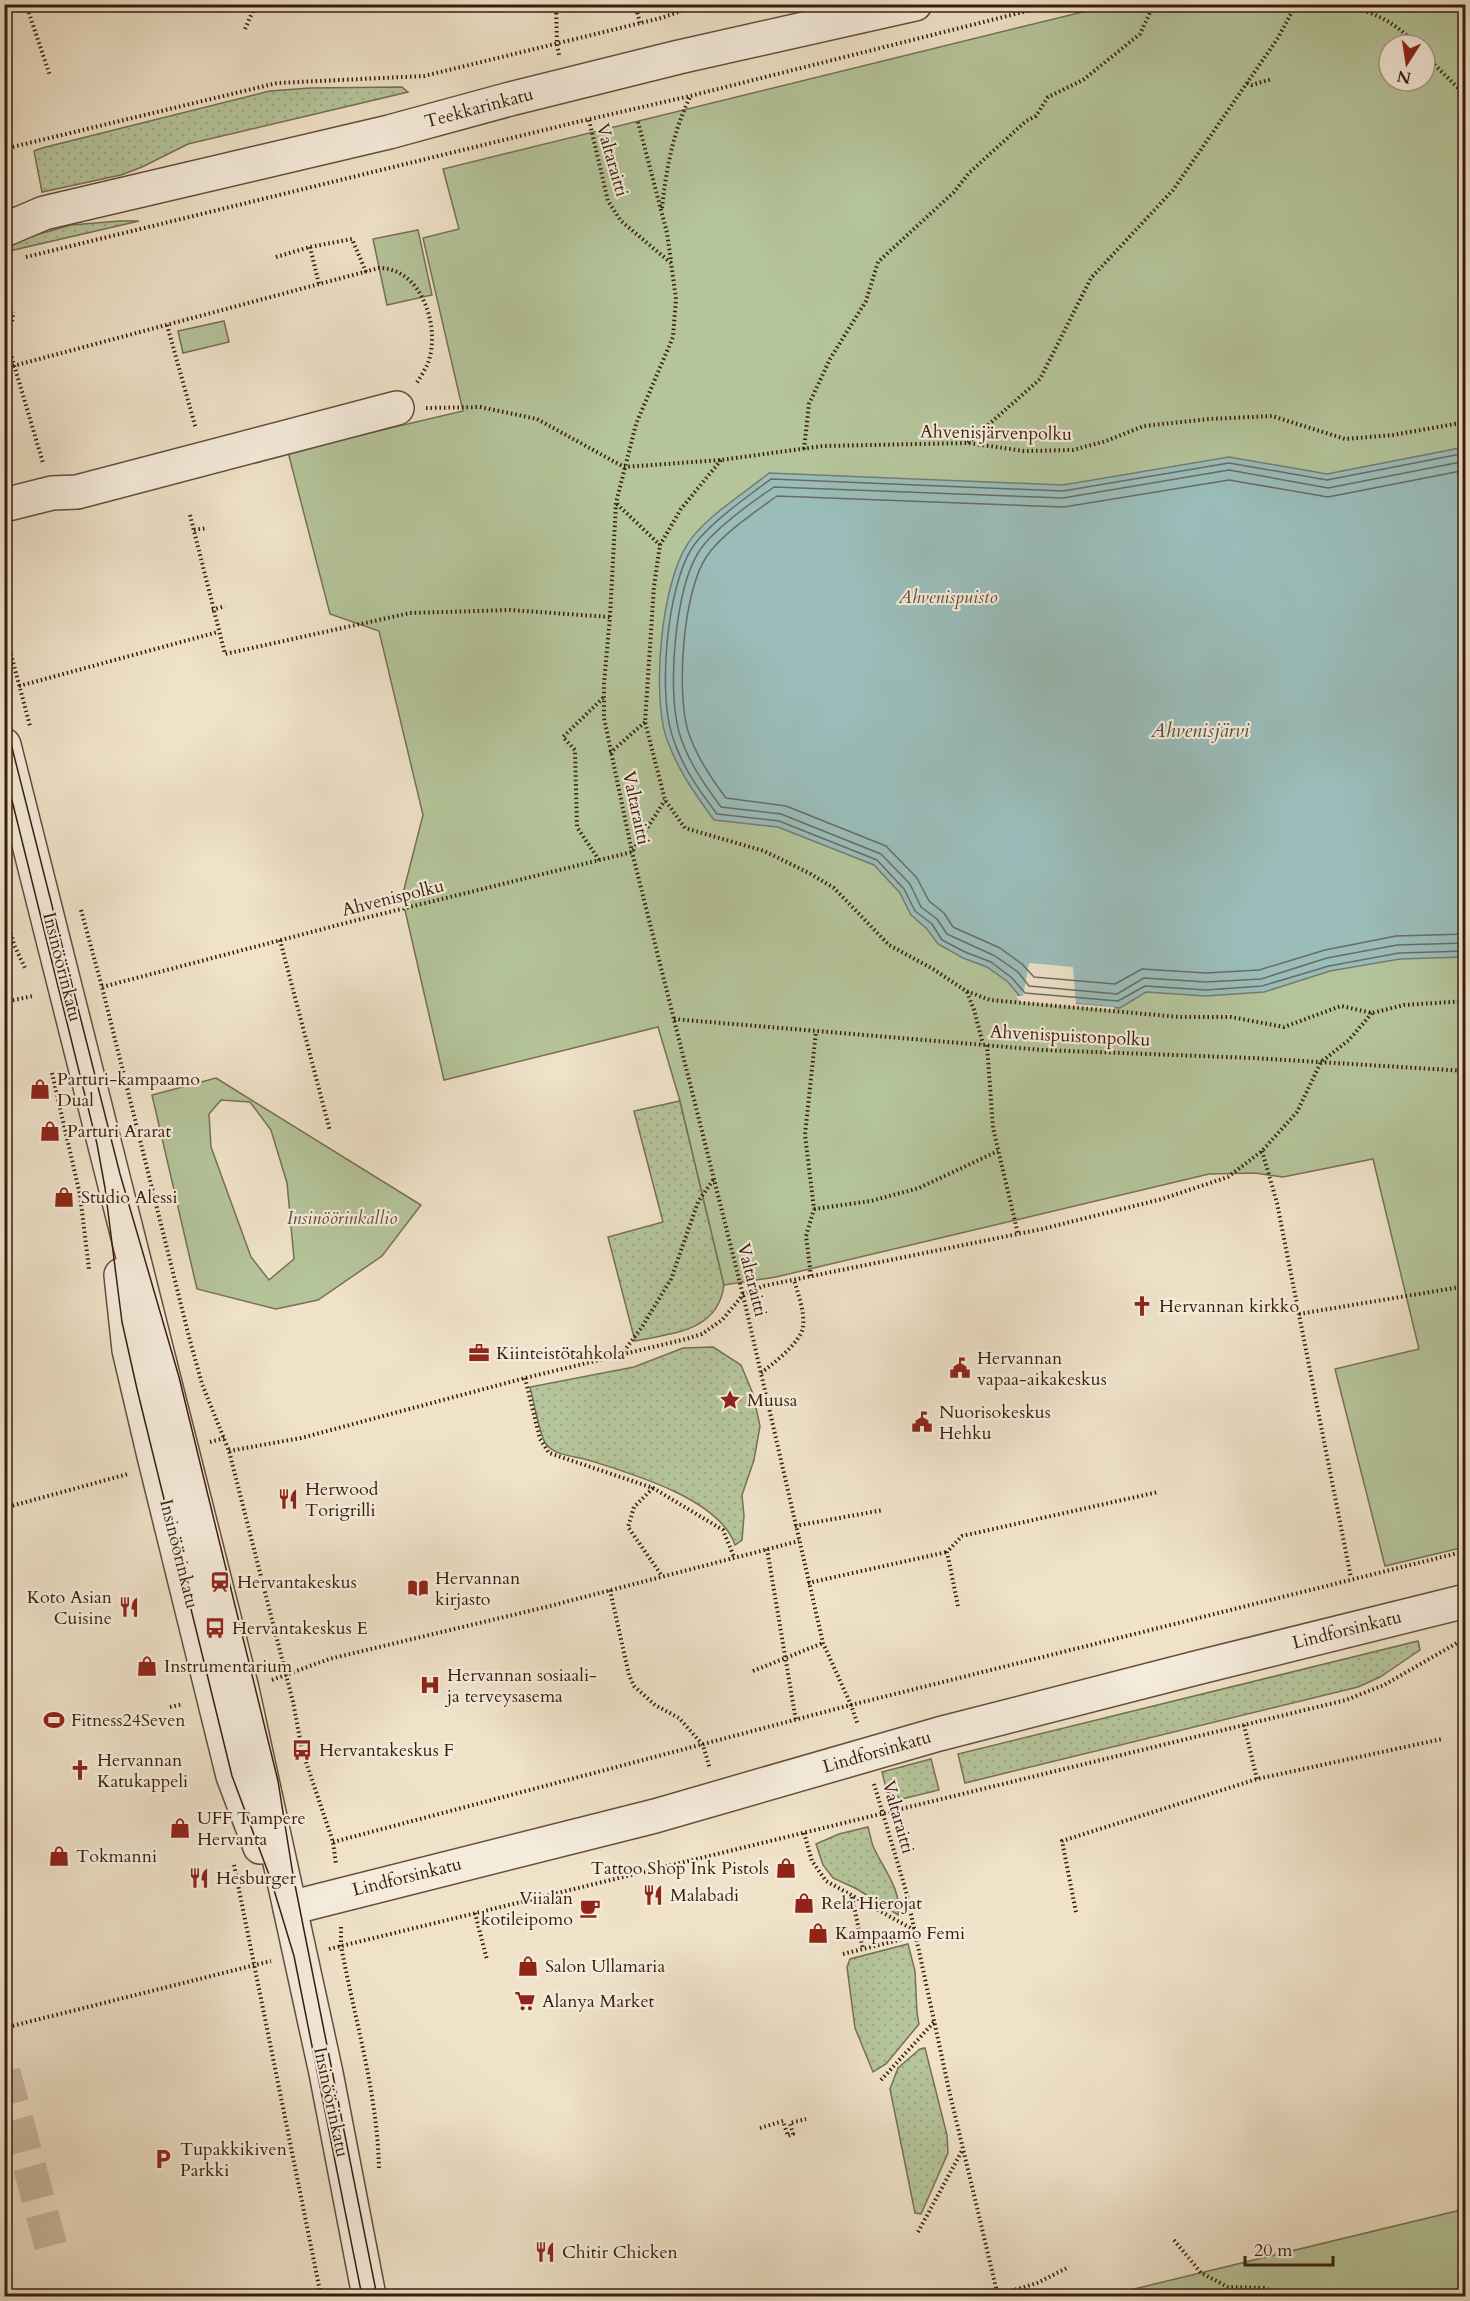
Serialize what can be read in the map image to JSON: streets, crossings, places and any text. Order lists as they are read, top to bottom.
{
  "streets": {
    "street": ["Teekkarinkatu", "Insinöörinkatu", "Lindforsinkatu"],
    "path": [
      "Valtaraitti",
      "Ahvenisjärvenpolku",
      "Ahvenispolku",
      "Ahvenispuistonpolku"
    ]
  },
  "crossings": [
    ["Teekkarinkatu", "Valtaraitti"],
    ["Valtaraitti", "Ahvenisjärvenpolku"],
    ["Valtaraitti", "Ahvenispolku"],
    ["Valtaraitti", "Ahvenispuistonpolku"],
    ["Valtaraitti", "Lindforsinkatu"],
    ["Insinöörinkatu", "Lindforsinkatu"]
  ],
  "water": ["Ahvenisjärvi"],
  "parks": ["Ahvenispuisto", "Insinöörinkallio"],
  "places": {
    "shop": [
      "Parturi-kampaamo Dual",
      "Parturi Ararat",
      "Studio Alessi",
      "Instrumentarium",
      "UFF Tampere Hervanta",
      "Tokmanni",
      "Tattoo Shop Ink Pistols",
      "Rela Hierojat",
      "Kampaamo Femi",
      "Salon Ullamaria"
    ],
    "church": ["Hervannan kirkko", "Hervannan Katukappeli"],
    "office": ["Kiinteistötahkola"],
    "public building": ["Hervannan vapaa-aikakeskus", "Nuorisokeskus Hehku"],
    "place": ["Muusa"],
    "restaurant": [
      "Herwood Torigrilli",
      "Koto Asian Cuisine",
      "Hesburger",
      "Malabadi",
      "Chitir Chicken"
    ],
    "station": ["Hervantakeskus"],
    "library": ["Hervannan kirjasto"],
    "bus stop": ["Hervantakeskus E", "Hervantakeskus F"],
    "hospital": ["Hervannan sosiaali- ja terveysasema"],
    "sports": ["Fitness24Seven"],
    "cafe": ["Viialan kotileipomo"],
    "supermarket": ["Alanya Market"],
    "parking": ["Tupakkikiven Parkki"]
  },
  "scale_bar": "20 m",
  "north": "bottom"
}
